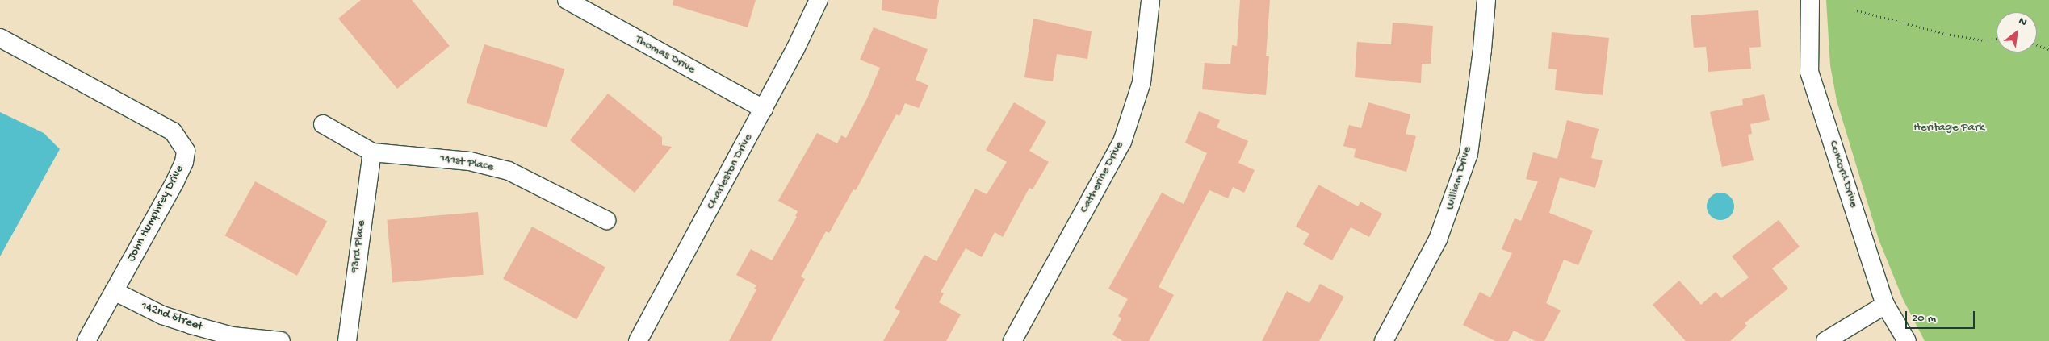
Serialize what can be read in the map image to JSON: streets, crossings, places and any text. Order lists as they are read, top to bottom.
{
  "streets": {
    "street": [
      "Thomas Drive",
      "141st Place",
      "Charleston Drive",
      "Concord Drive",
      "Catherine Drive",
      "William Drive",
      "John Humphrey Drive",
      "93rd Place",
      "142nd Street"
    ]
  },
  "crossings": [
    ["Thomas Drive", "Charleston Drive"],
    ["141st Place", "93rd Place"],
    ["John Humphrey Drive", "142nd Street"]
  ],
  "parks": ["Heritage Park"],
  "scale_bar": "20 m",
  "north": "top right"
}
